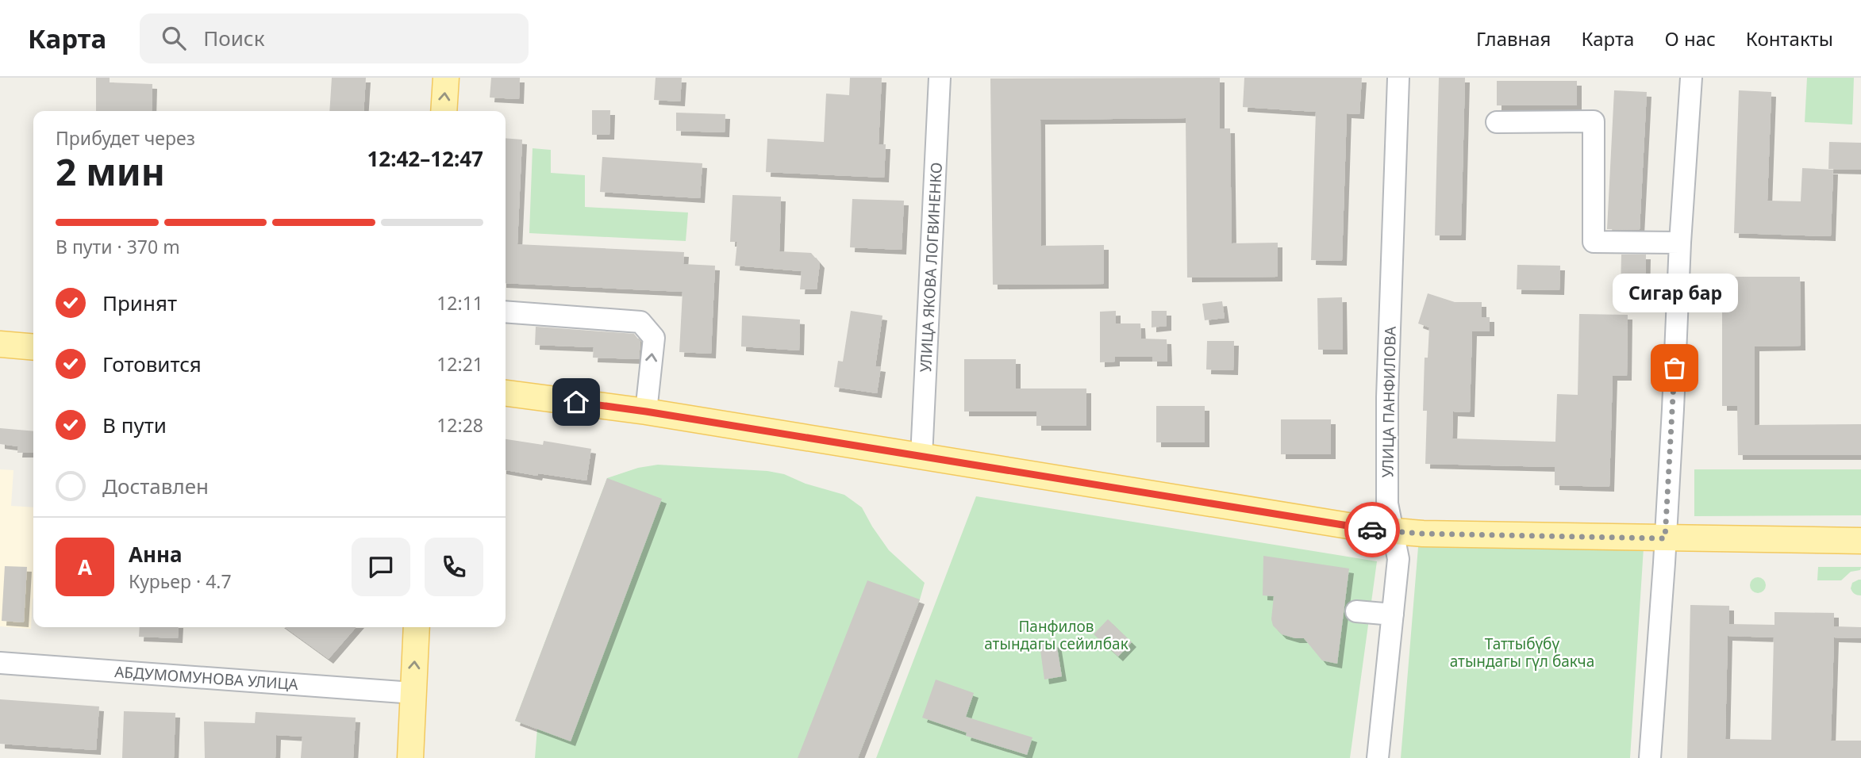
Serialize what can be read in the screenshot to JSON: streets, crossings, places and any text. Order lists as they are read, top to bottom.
{
  "streets": {
    "street": ["УЛИЦА ЯКОВА ЛОГВИНЕНКО", "УЛИЦА ПАНФИЛОВА", "АБДУМОМУНОВА УЛИЦА"]
  },
  "parks": ["Панфилов атындагы сейилбак", "Таттыбүбү атындагы гүл бакча"],
  "places": ["Сигар бар"],
  "page": {
    "header": "Карта",
    "search": "Поиск",
    "nav": [
      "Главная",
      "Карта",
      "О нас",
      "Контакты"
    ],
    "heading": ["2 мин", "Прибудет через", "12:42–12:47"],
    "panel": ["Анна", "Курьер · 4.7"],
    "bar": "В пути · 370 m",
    "list": [
      ["Принят", "12:11"],
      ["Готовится", "12:21"],
      ["В пути", "12:28"],
      "Доставлен"
    ],
    "bubble": "Сигар бар",
    "round": "А"
  }
}
